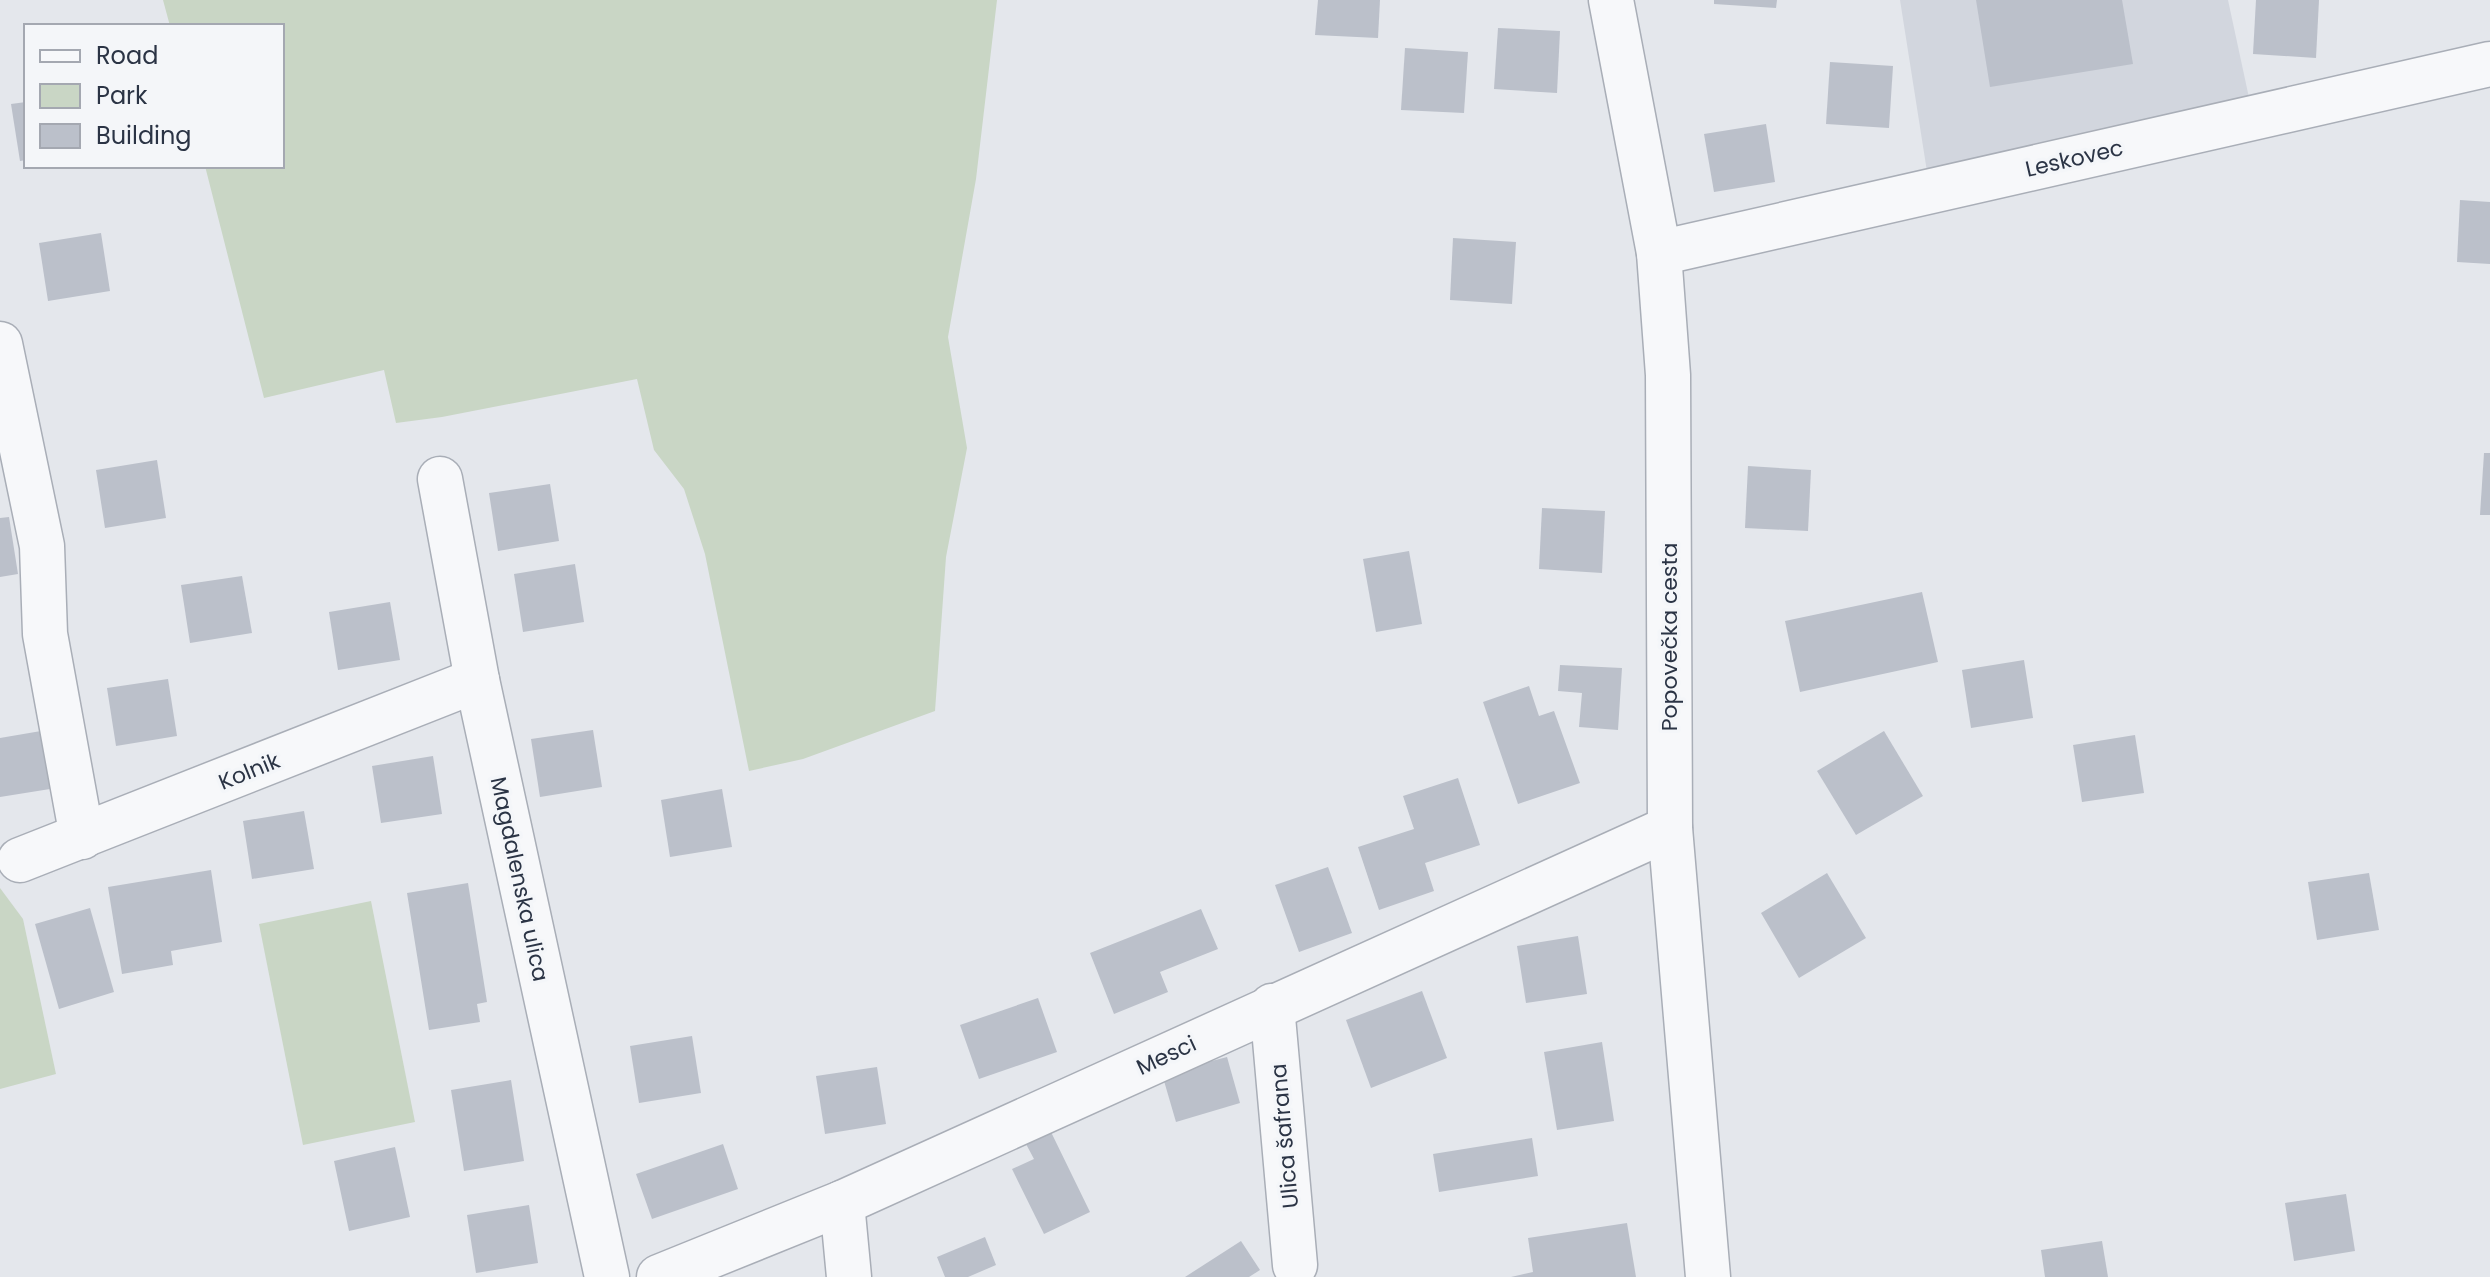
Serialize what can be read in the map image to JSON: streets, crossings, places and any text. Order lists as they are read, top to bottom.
{
  "streets": {
    "street": [
      "Leskovec",
      "Popovečka cesta",
      "Kolnik",
      "Magdalenska ulica",
      "Mesci",
      "Ulica šafrana"
    ]
  },
  "crossings": [
    ["Leskovec", "Popovečka cesta"],
    ["Popovečka cesta", "Mesci"],
    ["Kolnik", "Magdalenska ulica"],
    ["Mesci", "Ulica šafrana"]
  ],
  "legend": ["Road", "Park", "Building"]
}
